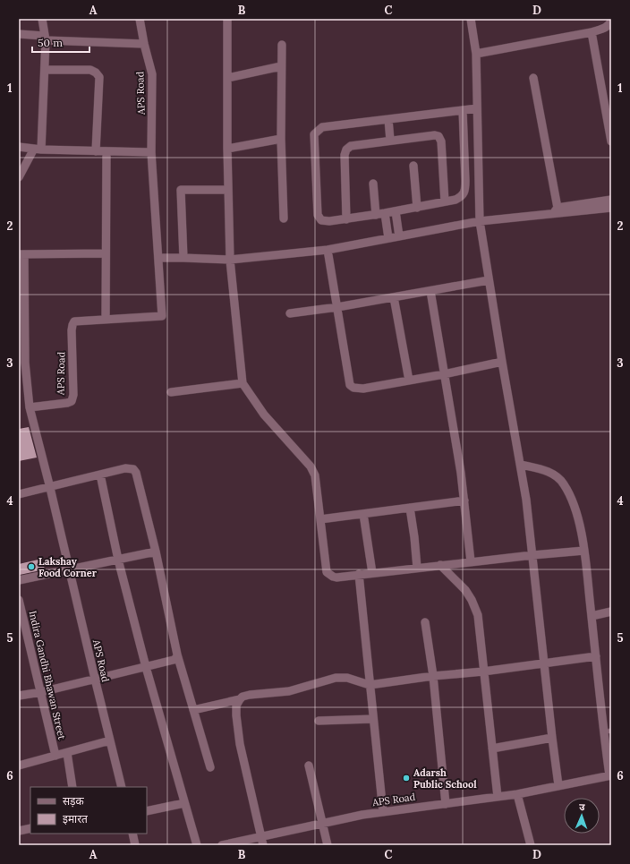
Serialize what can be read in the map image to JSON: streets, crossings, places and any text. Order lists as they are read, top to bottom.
{
  "streets": {
    "street": ["APS Road", "Indira Gandhi Bhawan Street"]
  },
  "places": ["Lakshay Food Corner", "Adarsh Public School"],
  "legend": ["सड़क", "इमारत"],
  "scale_bar": "50 m",
  "north": "top",
  "grid": {
    "columns": [
      "A",
      "B",
      "C",
      "D"
    ],
    "rows": [
      "1",
      "2",
      "3",
      "4",
      "5",
      "6"
    ]
  }
}
